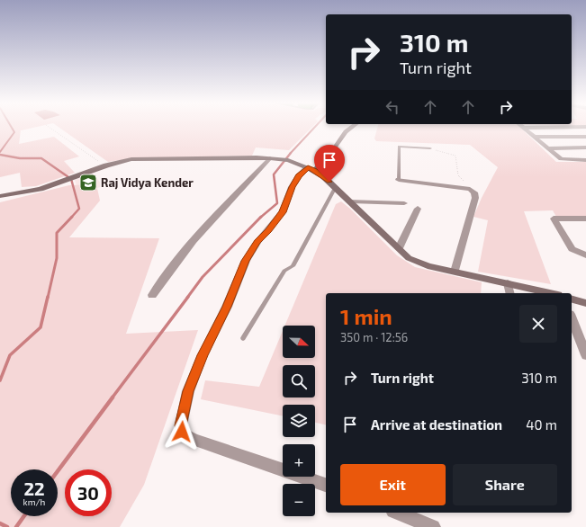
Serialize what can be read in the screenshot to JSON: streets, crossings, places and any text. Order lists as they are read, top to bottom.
{
  "places": {
    "school or university": ["Raj Vidya Kender"]
  },
  "north": "right",
  "page": {
    "turn": ["310 m", "Turn right"],
    "heading": ["1 min", "350 m · 12:56"],
    "map_buttons": ["+", "−"],
    "list": [
      {
        "name": "Turn right",
        "value": "310 m"
      },
      {
        "name": "Arrive at destination",
        "value": "40 m"
      }
    ],
    "buttons": ["Exit", "Share"],
    "speed": "22 km/h",
    "limit": "30"
  }
}
